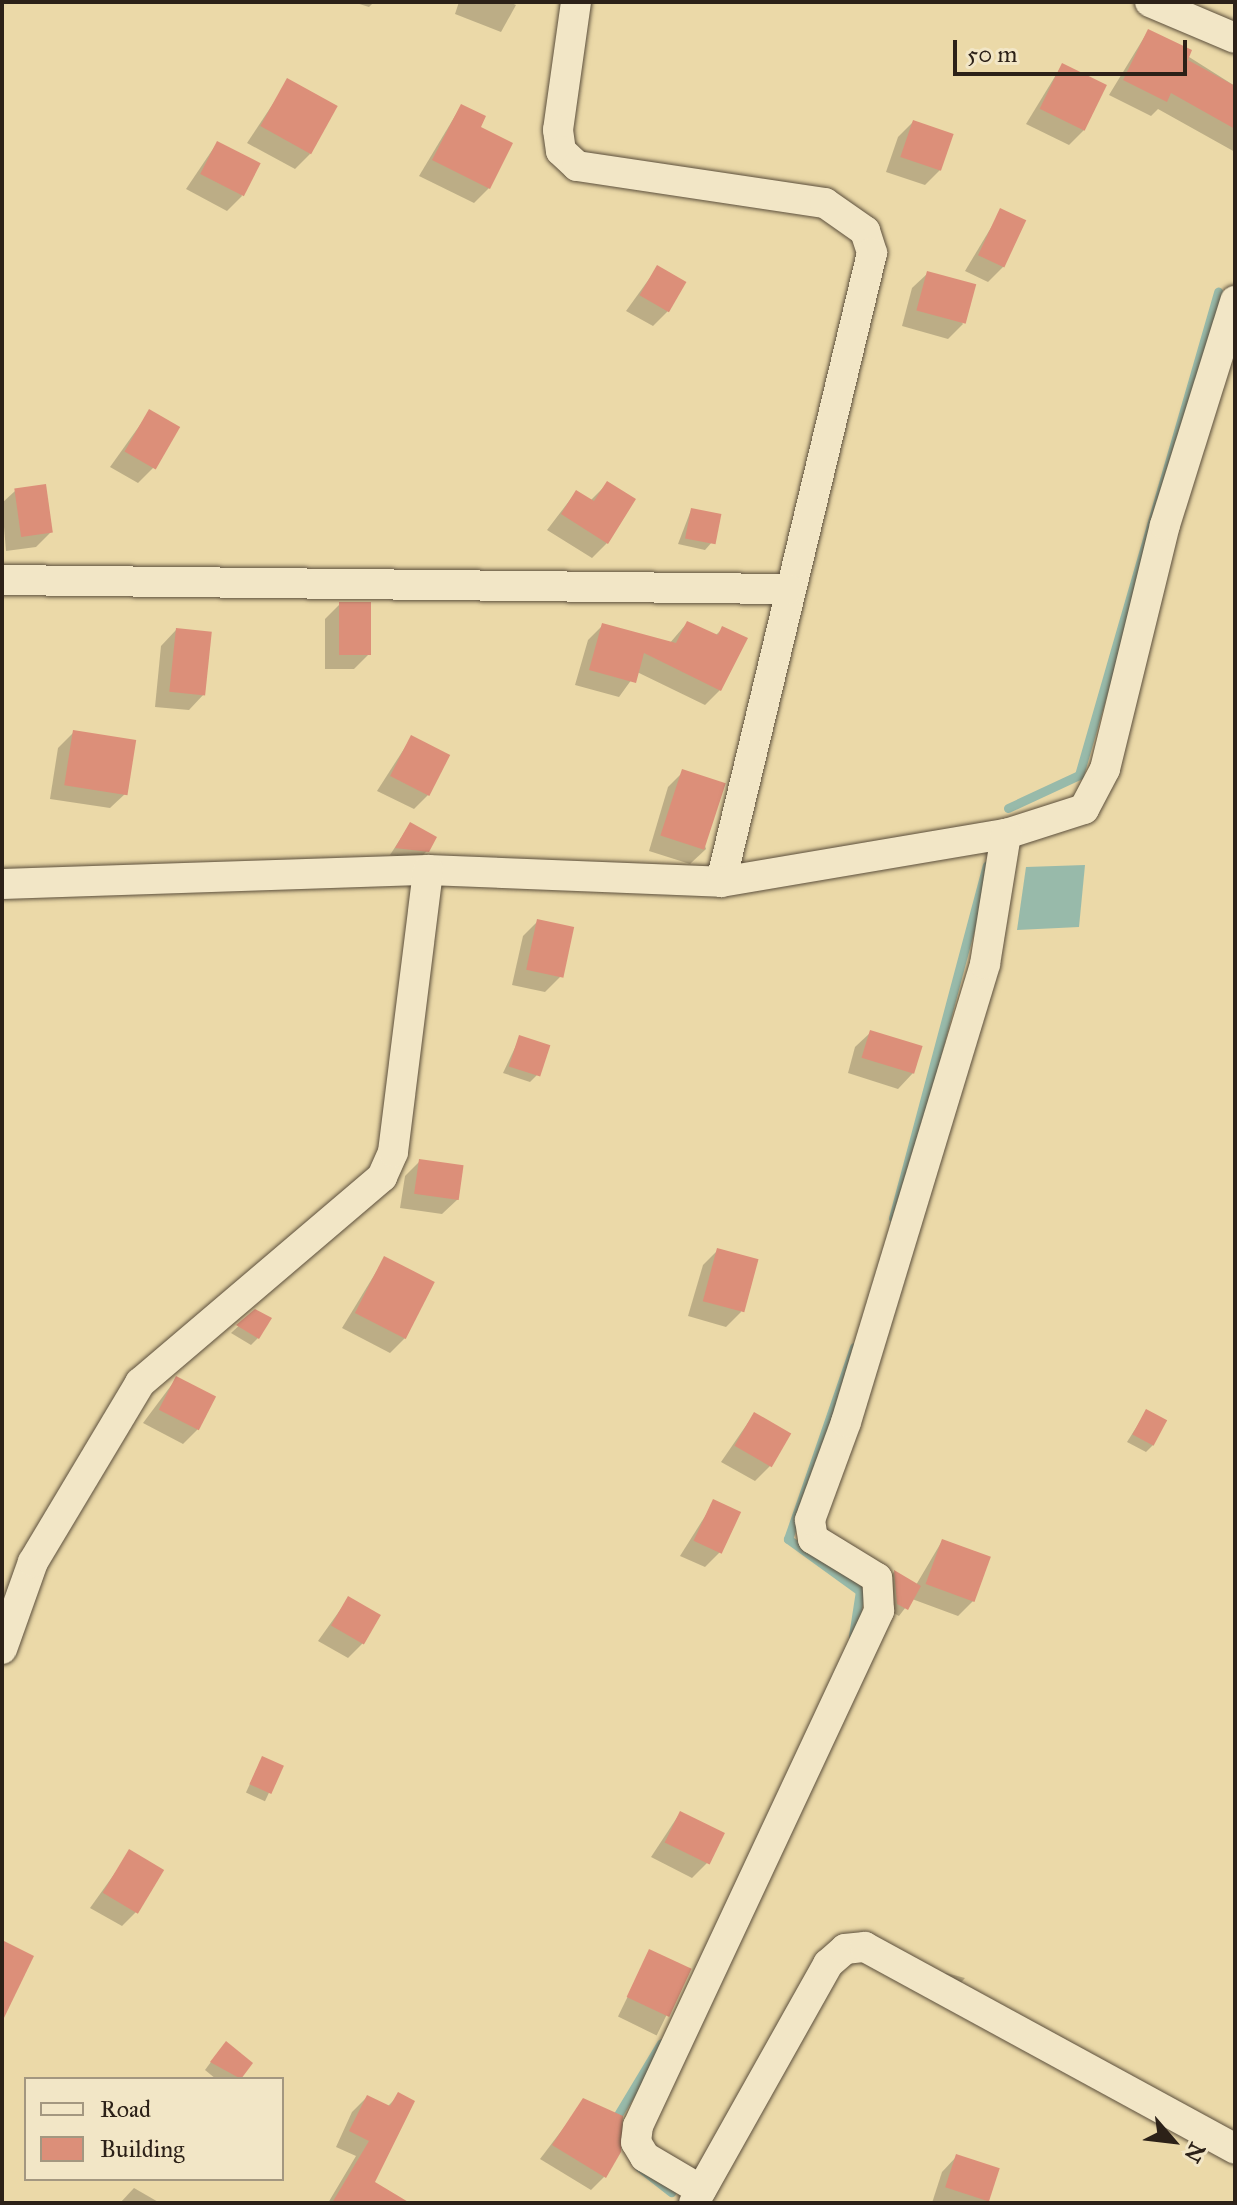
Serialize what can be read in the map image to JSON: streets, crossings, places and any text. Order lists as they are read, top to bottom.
{
  "legend": ["Road", "Building"],
  "scale_bar": "50 m",
  "north": "bottom right"
}
